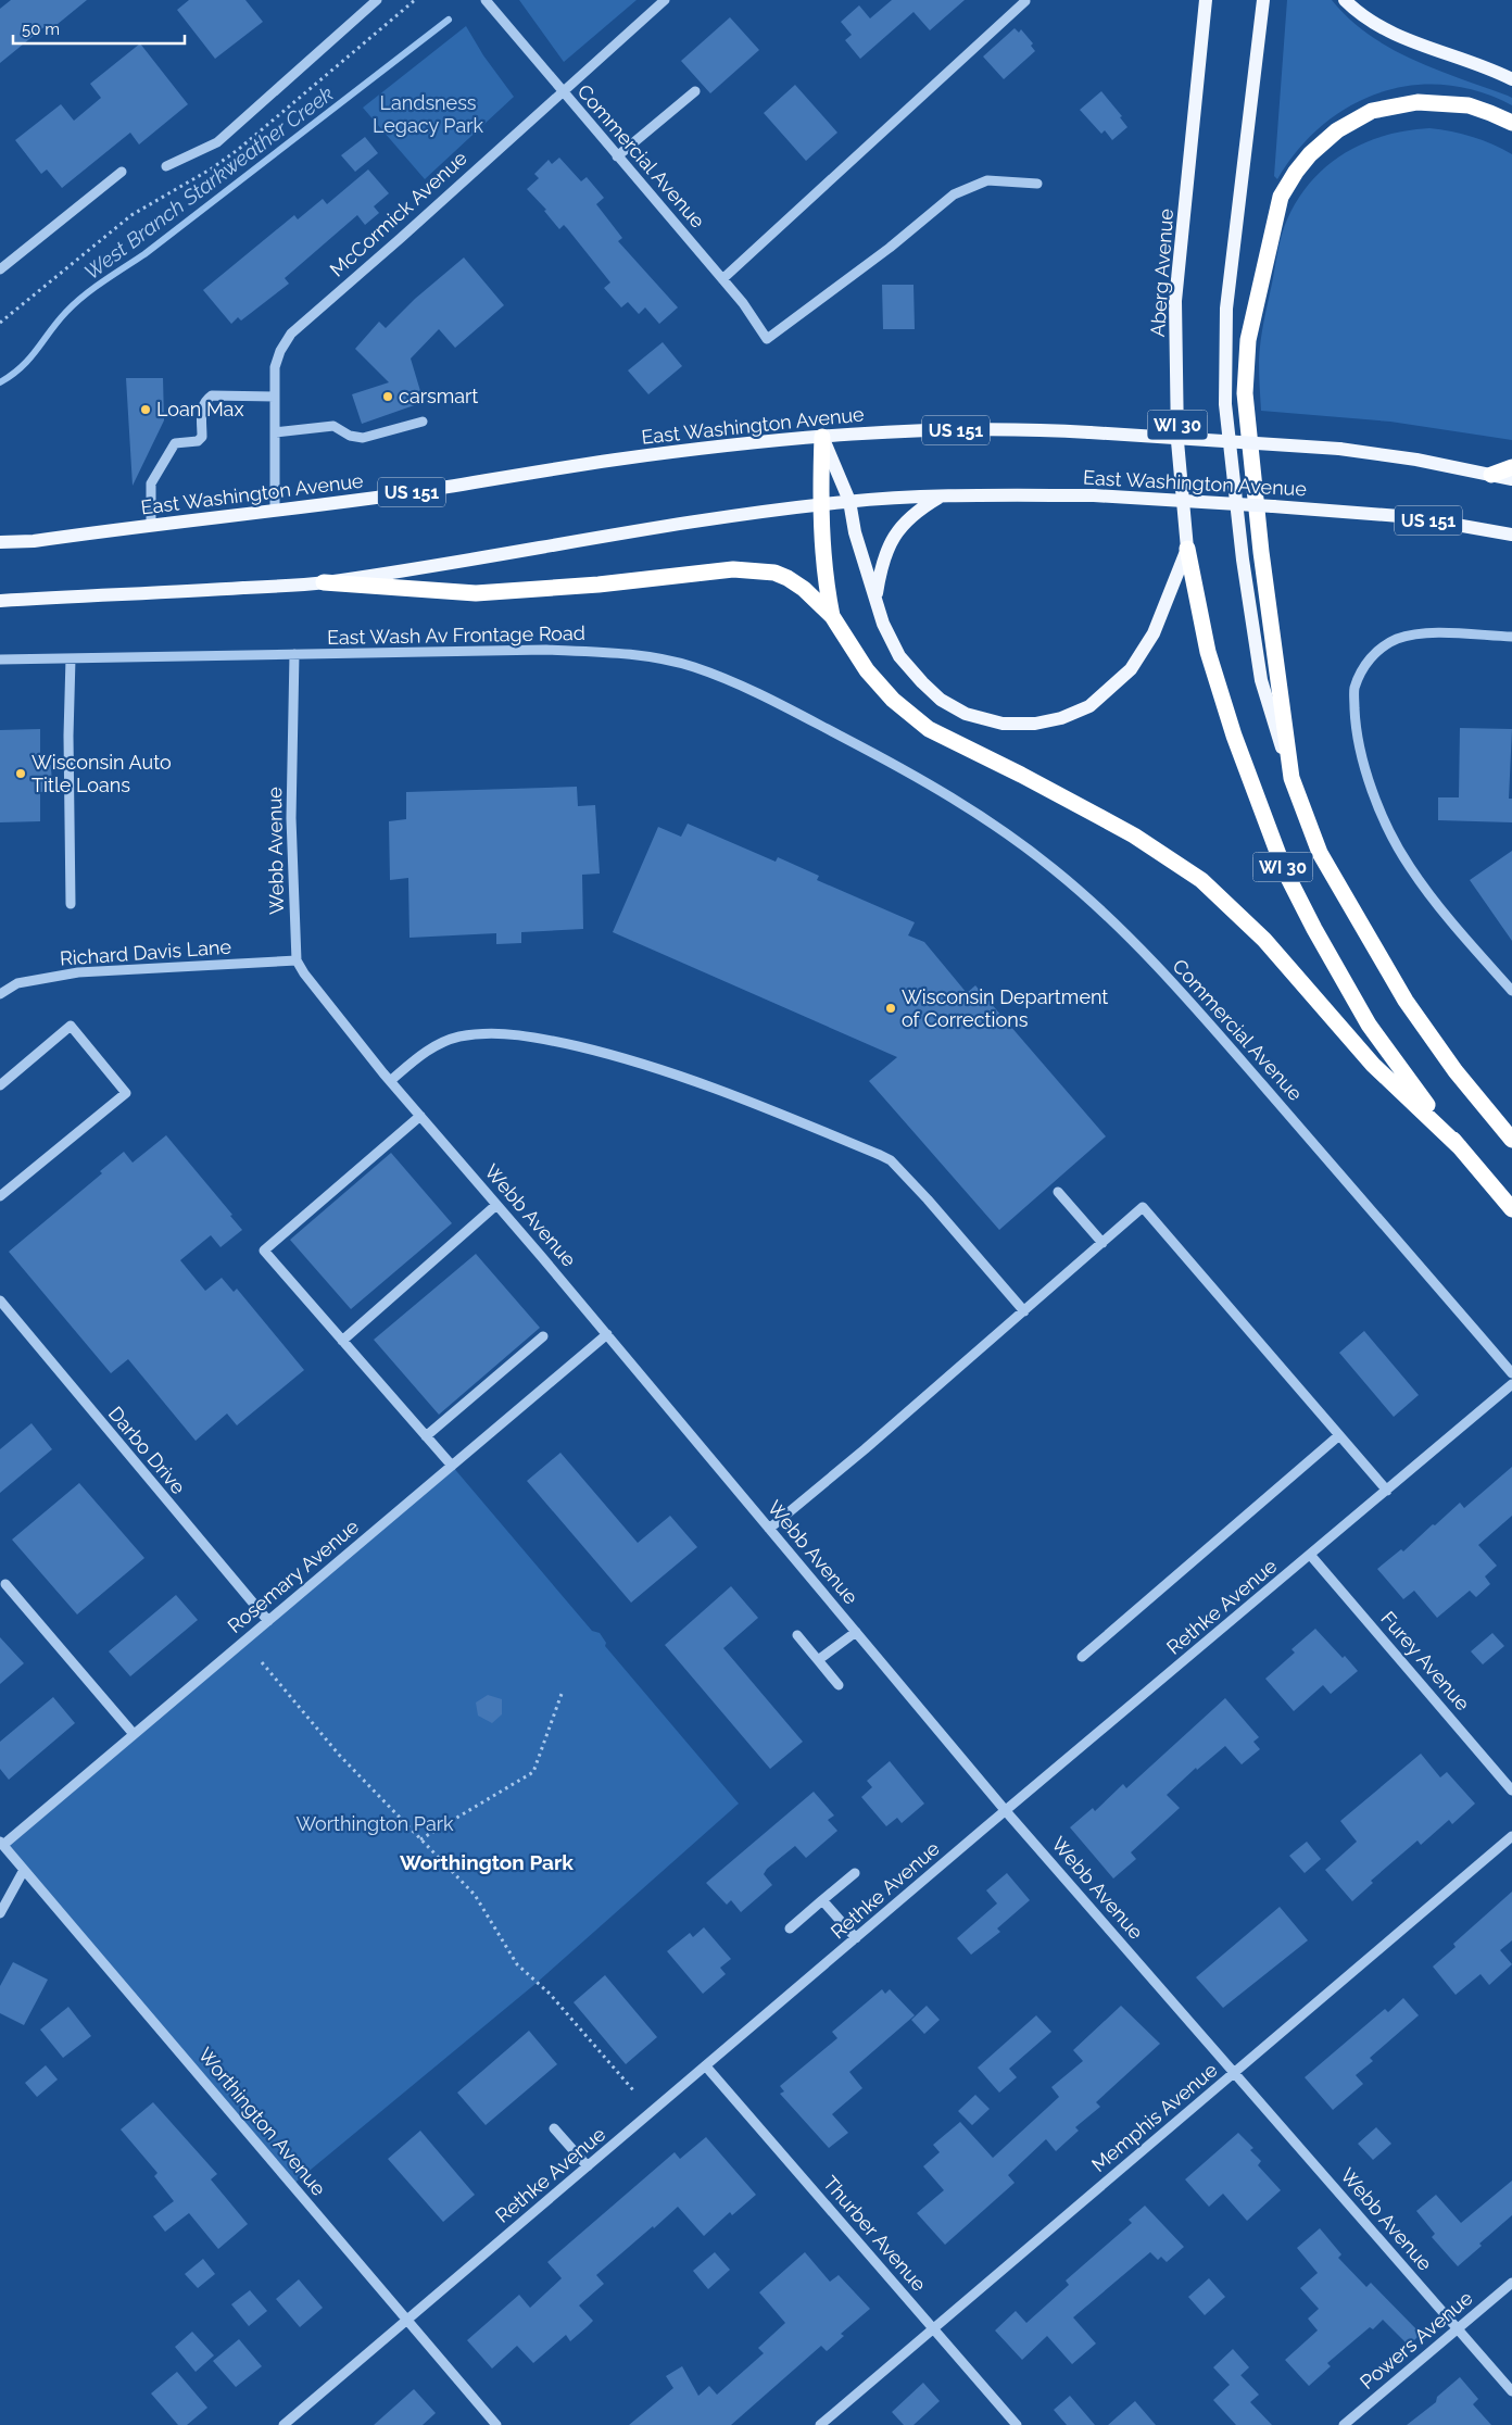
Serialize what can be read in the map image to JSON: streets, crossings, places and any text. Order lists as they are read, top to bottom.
{
  "streets": {
    "highway": ["WI 30"],
    "main road": ["Aberg Avenue", "East Washington Avenue", "US 151"],
    "street": [
      "Commercial Avenue",
      "McCormick Avenue",
      "East Wash Av Frontage Road",
      "Webb Avenue",
      "Richard Davis Lane",
      "Darbo Drive",
      "Rosemary Avenue",
      "Rethke Avenue",
      "Furey Avenue",
      "Memphis Avenue",
      "Worthington Avenue",
      "Thurber Avenue",
      "Powers Avenue"
    ]
  },
  "crossings": [
    ["Commercial Avenue", "McCormick Avenue"],
    ["Commercial Avenue", "East Wash Av Frontage Road"],
    ["McCormick Avenue", "East Washington Avenue"],
    ["Aberg Avenue", "WI 30"],
    ["East Wash Av Frontage Road", "Webb Avenue"],
    ["Webb Avenue", "Richard Davis Lane"],
    ["Webb Avenue", "Rosemary Avenue"],
    ["Webb Avenue", "Rethke Avenue"],
    ["Webb Avenue", "Memphis Avenue"],
    ["Webb Avenue", "Powers Avenue"],
    ["Darbo Drive", "Rosemary Avenue"],
    ["Rosemary Avenue", "Worthington Avenue"],
    ["Rethke Avenue", "Furey Avenue"],
    ["Rethke Avenue", "Worthington Avenue"],
    ["Rethke Avenue", "Thurber Avenue"],
    ["Memphis Avenue", "Thurber Avenue"]
  ],
  "districts": ["Worthington Park"],
  "water": ["West Branch Starkweather Creek"],
  "parks": ["Landsness Legacy Park", "Worthington Park"],
  "places": [
    "carsmart",
    "Loan Max",
    "Wisconsin Auto Title Loans",
    "Wisconsin Department of Corrections"
  ],
  "scale_bar": "50 m"
}
